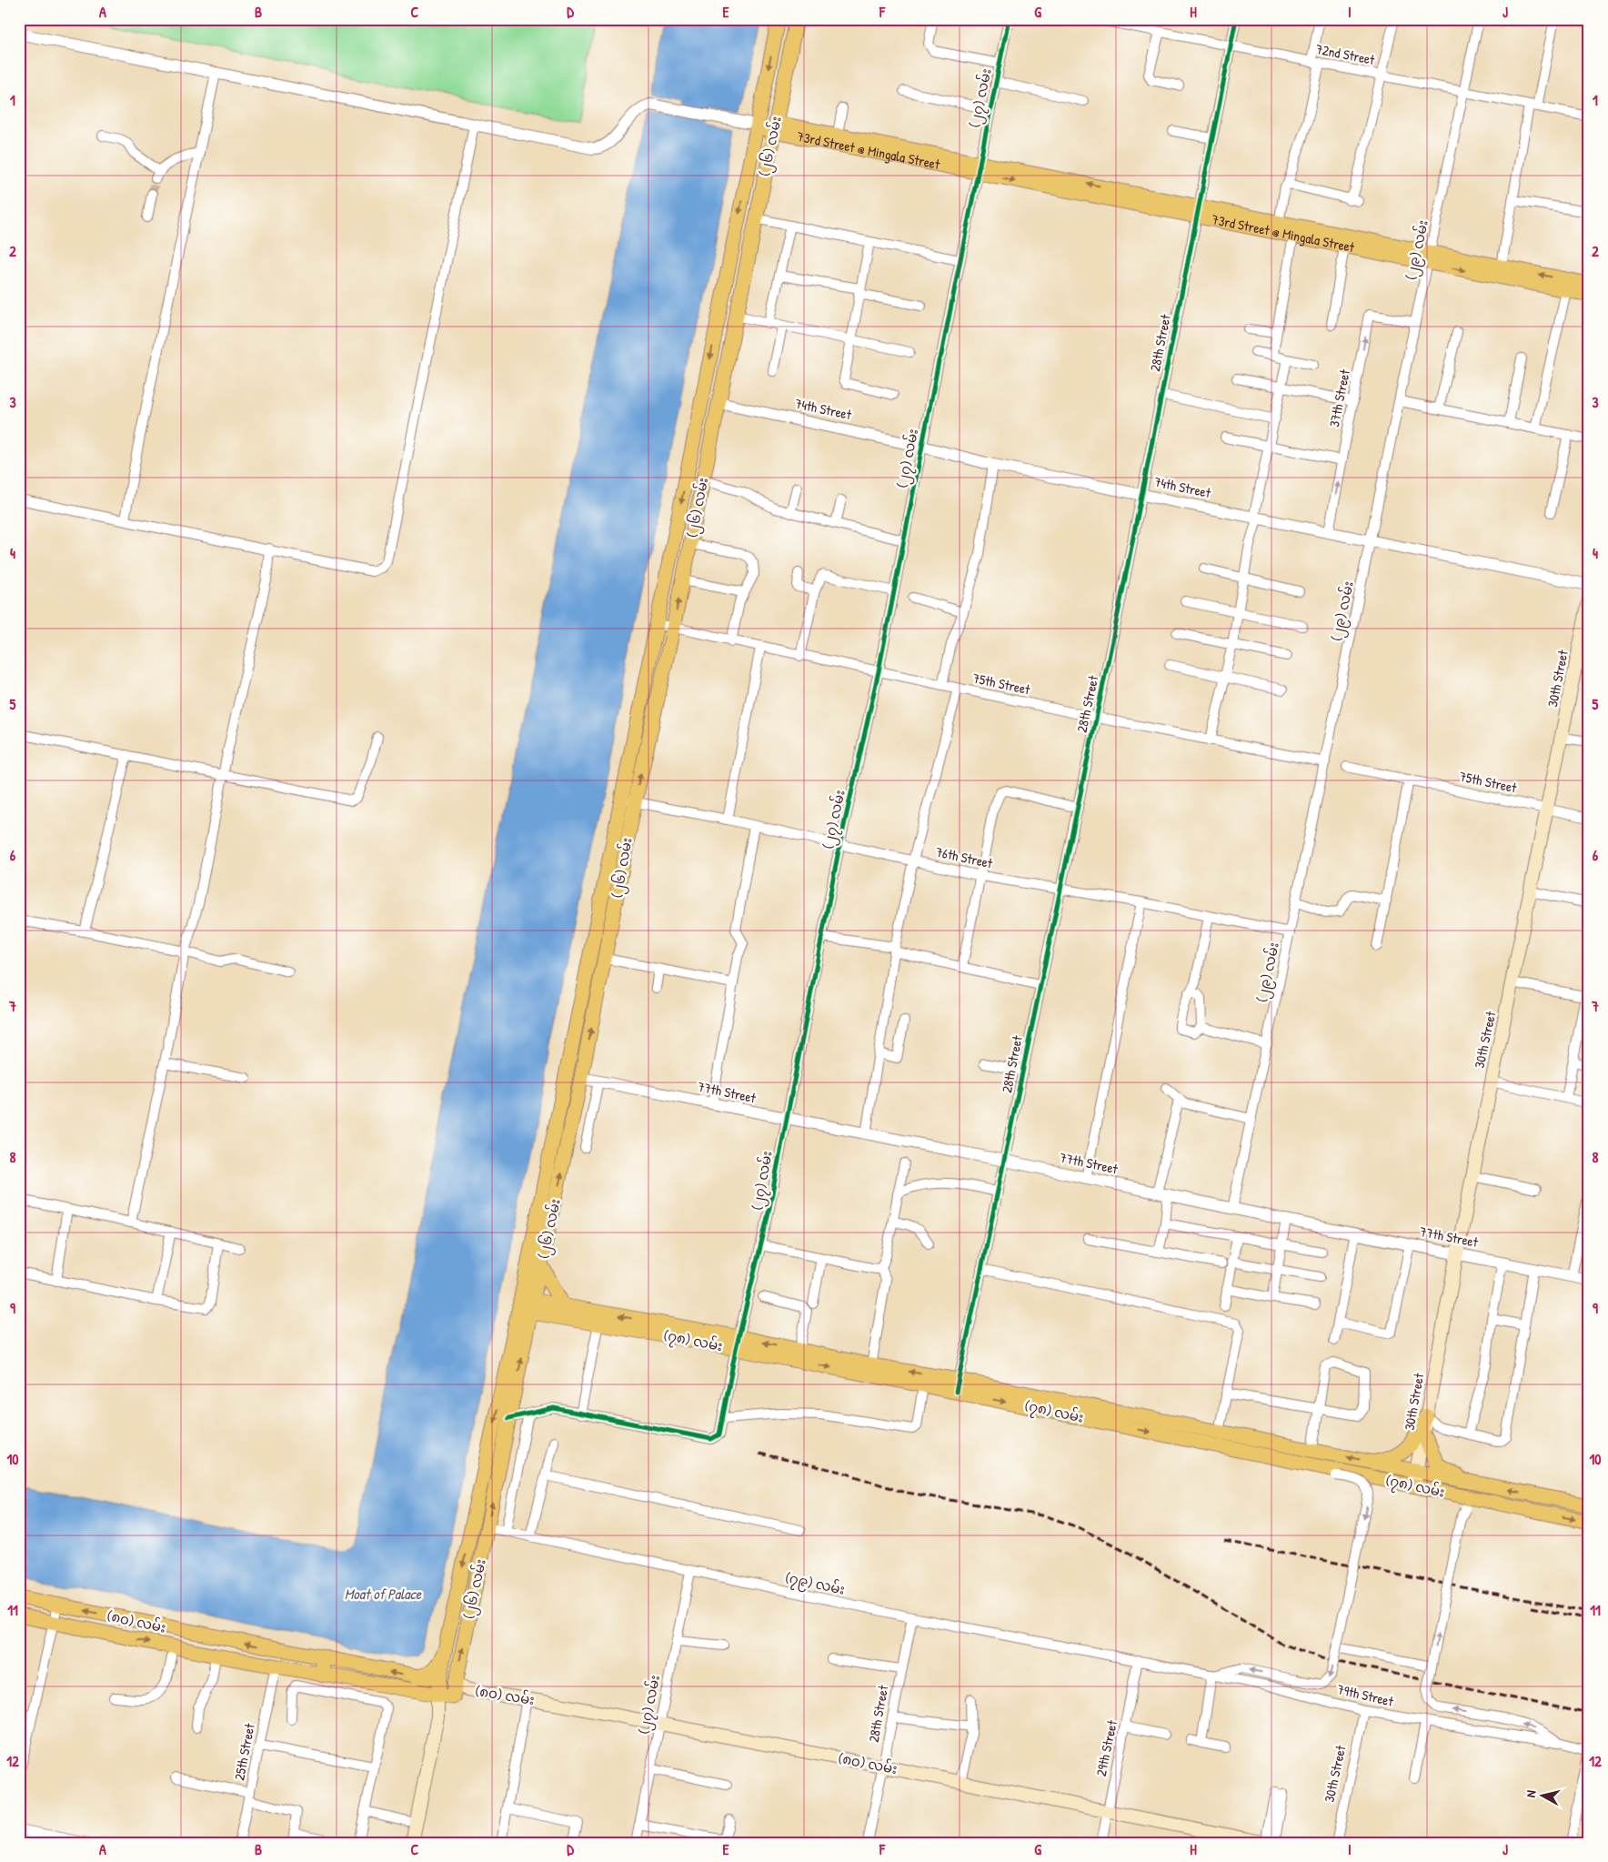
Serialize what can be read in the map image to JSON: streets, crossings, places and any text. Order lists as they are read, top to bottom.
{
  "streets": {
    "main road": [
      "(၂၆) လမ်း",
      "73rd Street @ Mingala Street",
      "30th Street",
      "(၇၈) လမ်း",
      "(၈၀) လမ်း"
    ],
    "street": [
      "72nd Street",
      "(၂၇) လမ်း",
      "(၂၉) လမ်း",
      "28th Street",
      "37th Street",
      "74th Street",
      "75th Street",
      "76th Street",
      "77th Street",
      "(၇၉) လမ်း",
      "79th Street",
      "29th Street",
      "25th Street"
    ]
  },
  "crossings": [
    ["72nd Street", "(၂၉) လမ်း"],
    ["72nd Street", "28th Street"],
    ["(၂၇) လမ်း", "(၂၆) လမ်း"],
    ["(၂၇) လမ်း", "73rd Street @ Mingala Street"],
    ["(၂၇) လမ်း", "74th Street"],
    ["(၂၇) လမ်း", "75th Street"],
    ["(၂၇) လမ်း", "76th Street"],
    ["(၂၇) လမ်း", "77th Street"],
    ["(၂၇) လမ်း", "(၇၈) လမ်း"],
    ["(၂၇) လမ်း", "(၇၉) လမ်း"],
    ["(၂၇) လမ်း", "(၈၀) လမ်း"],
    ["(၂၆) လမ်း", "73rd Street @ Mingala Street"],
    ["(၂၆) လမ်း", "74th Street"],
    ["(၂၆) လမ်း", "75th Street"],
    ["(၂၆) လမ်း", "76th Street"],
    ["(၂၆) လမ်း", "77th Street"],
    ["(၂၆) လမ်း", "(၇၈) လမ်း"],
    ["(၂၆) လမ်း", "(၇၉) လမ်း"],
    ["(၂၆) လမ်း", "(၈၀) လမ်း"],
    ["73rd Street @ Mingala Street", "(၂၉) လမ်း"],
    ["73rd Street @ Mingala Street", "28th Street"],
    ["(၂၉) လမ်း", "37th Street"],
    ["(၂၉) လမ်း", "74th Street"],
    ["(၂၉) လမ်း", "75th Street"],
    ["(၂၉) လမ်း", "76th Street"],
    ["(၂၉) လမ်း", "77th Street"],
    ["28th Street", "74th Street"],
    ["28th Street", "75th Street"],
    ["28th Street", "76th Street"],
    ["28th Street", "77th Street"],
    ["28th Street", "(၇၈) လမ်း"],
    ["28th Street", "(၇၉) လမ်း"],
    ["28th Street", "(၈၀) လမ်း"],
    ["37th Street", "74th Street"],
    ["30th Street", "75th Street"],
    ["30th Street", "77th Street"],
    ["30th Street", "(၇၈) လမ်း"],
    ["30th Street", "79th Street"],
    ["(၇၉) လမ်း", "79th Street"],
    ["(၇၉) လမ်း", "29th Street"],
    ["(၈၀) လမ်း", "29th Street"],
    ["(၈၀) လမ်း", "25th Street"],
    ["79th Street", "29th Street"]
  ],
  "water": ["Moat of Palace"],
  "north": "left",
  "grid": {
    "columns": [
      "A",
      "B",
      "C",
      "D",
      "E",
      "F",
      "G",
      "H",
      "I",
      "J"
    ],
    "rows": [
      "1",
      "2",
      "3",
      "4",
      "5",
      "6",
      "7",
      "8",
      "9",
      "10",
      "11",
      "12"
    ]
  }
}
